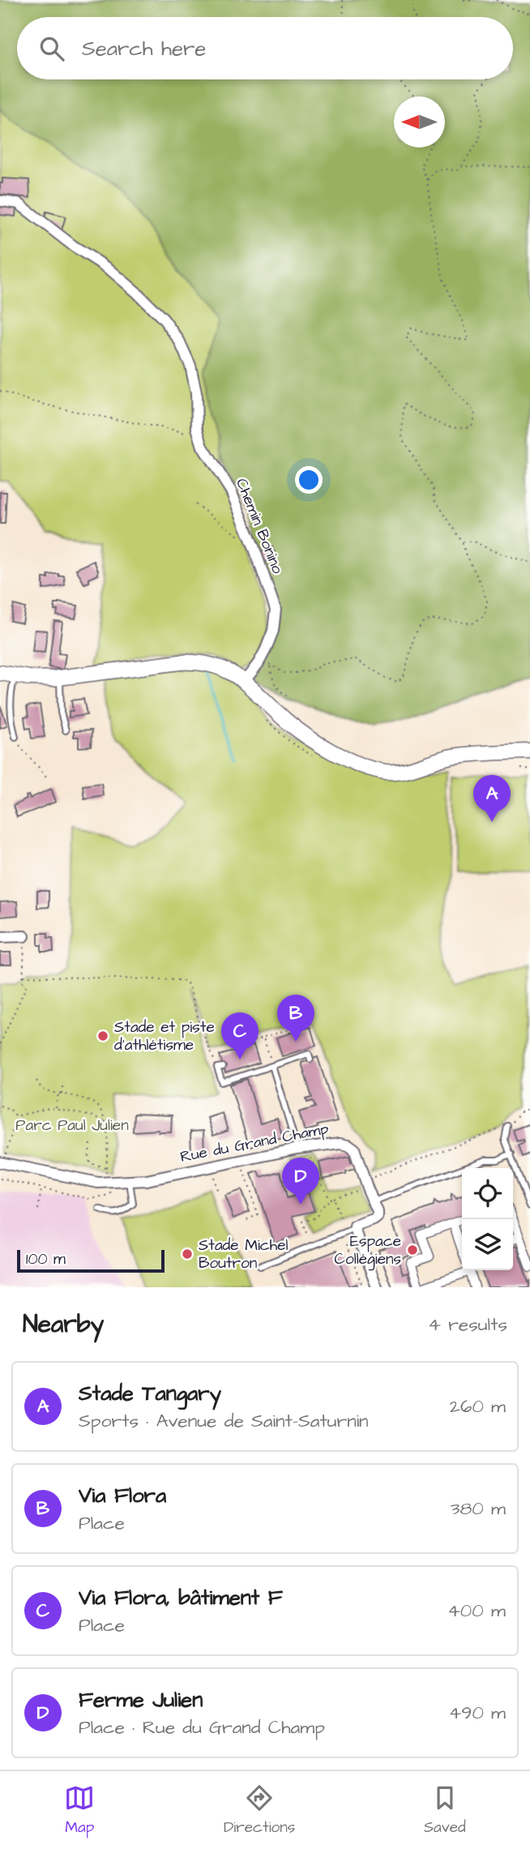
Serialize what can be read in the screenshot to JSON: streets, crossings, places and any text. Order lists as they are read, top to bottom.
{
  "streets": {
    "street": ["Chemin Bonino", "Rue du Grand Champ"]
  },
  "parks": ["Parc Paul Julien"],
  "places": ["Stade et piste d'athlétisme", "Espace Collégiens", "Stade Michel Boutron"],
  "scale_bar": "100 m",
  "north": "left",
  "page": {
    "search": "Search here",
    "pins": [
      "A",
      "B",
      "C",
      "D"
    ],
    "scale": "100 m",
    "heading": ["Nearby", "4 results"],
    "list": [
      {
        "mark": "A",
        "name": "Stade Tangary",
        "note": "Sports · Avenue de Saint-Saturnin",
        "value": "260 m"
      },
      {
        "mark": "B",
        "name": "Via Flora",
        "note": "Place",
        "value": "380 m"
      },
      {
        "mark": "C",
        "name": "Via Flora, bâtiment F",
        "note": "Place",
        "value": "400 m"
      },
      {
        "mark": "D",
        "name": "Ferme Julien",
        "note": "Place · Rue du Grand Champ",
        "value": "490 m"
      }
    ],
    "nav": ["Map", "Directions", "Saved"]
  }
}
